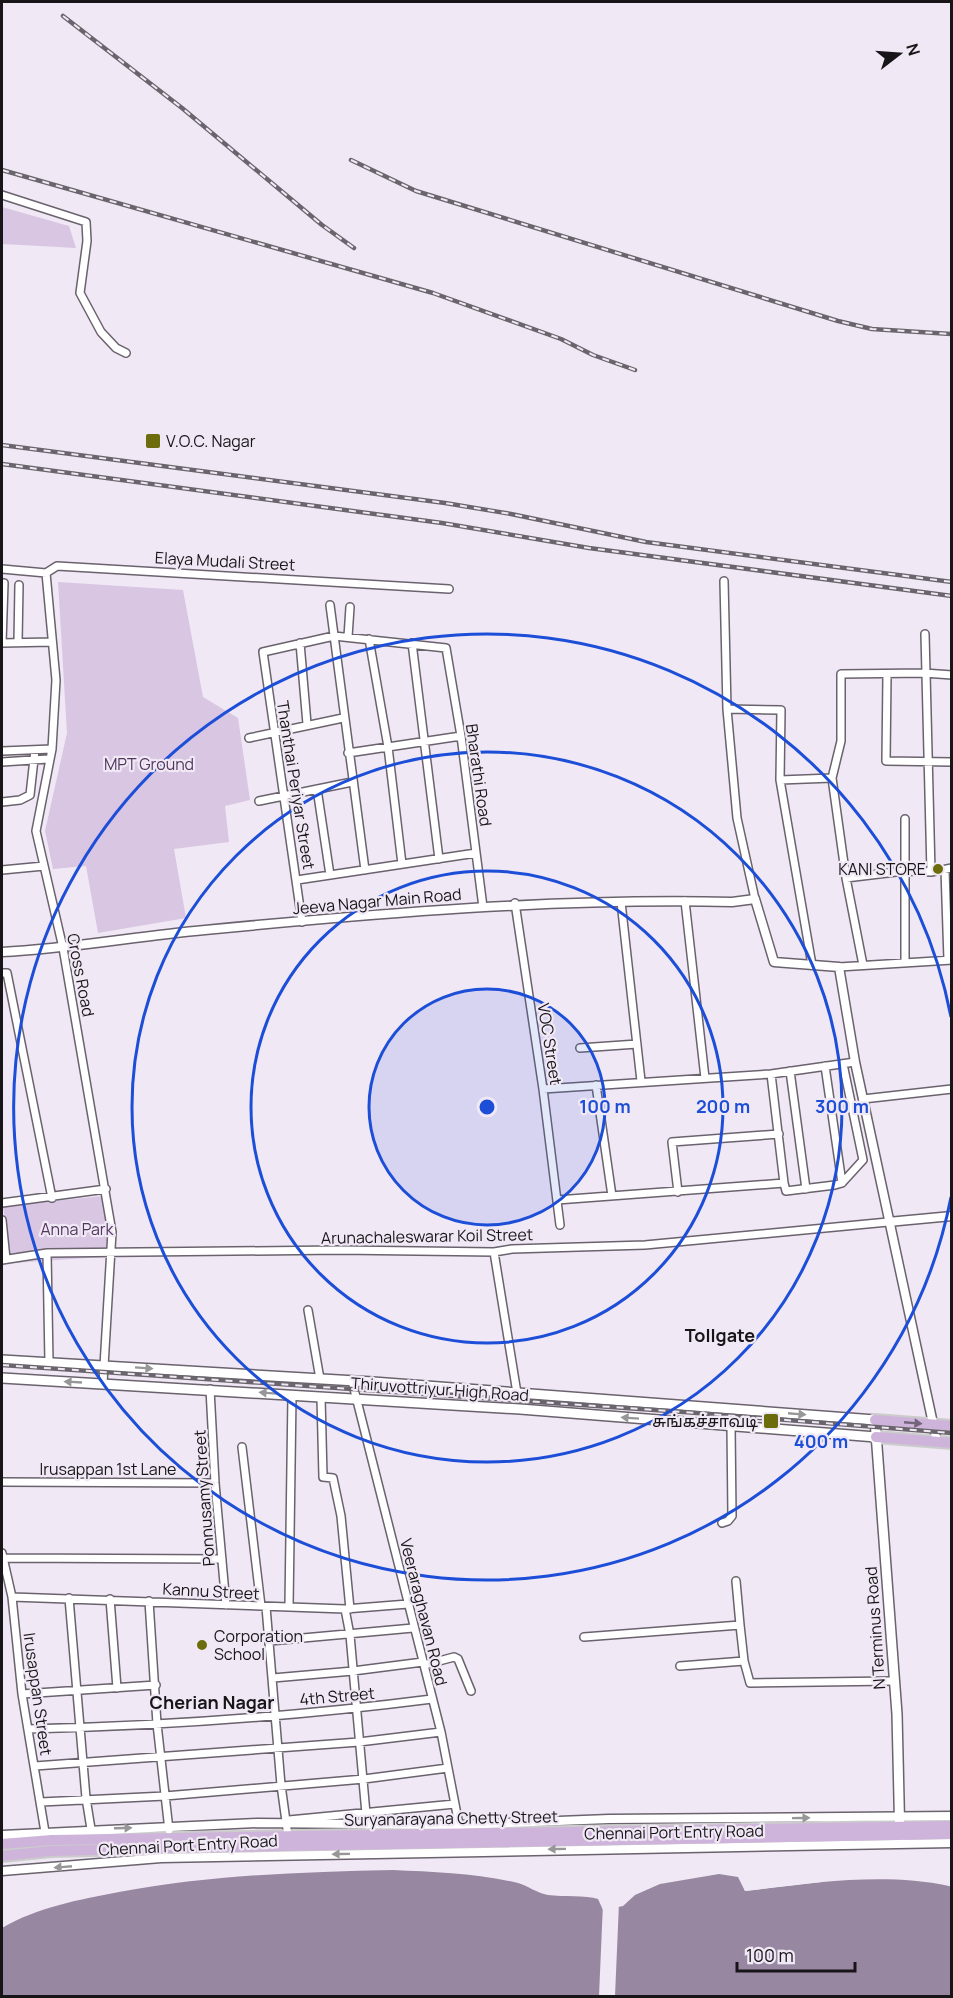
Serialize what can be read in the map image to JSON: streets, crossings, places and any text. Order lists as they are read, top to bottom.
{
  "streets": {
    "main road": ["Thiruvottriyur High Road", "N Terminus Road", "Suryanarayana Chetty Street"],
    "street": [
      "Elaya Mudali Street",
      "Bharathi Road",
      "Thanthai Periyar Street",
      "Jeeva Nagar Main Road",
      "Cross Road",
      "VOC Street",
      "Arunachaleswarar Koil Street",
      "Irusappan 1st Lane",
      "Ponnusamy Street",
      "Kannu Street",
      "Veeraraghavan Road",
      "Irusappan Street",
      "4th Street",
      "Chennai Port Entry Road"
    ]
  },
  "crossings": [
    ["Elaya Mudali Street", "Cross Road"],
    ["Bharathi Road", "Jeeva Nagar Main Road"],
    ["Thanthai Periyar Street", "Jeeva Nagar Main Road"],
    ["Jeeva Nagar Main Road", "Cross Road"],
    ["Jeeva Nagar Main Road", "VOC Street"],
    ["Cross Road", "Arunachaleswarar Koil Street"],
    ["Cross Road", "Thiruvottriyur High Road"],
    ["Thiruvottriyur High Road", "Ponnusamy Street"],
    ["Thiruvottriyur High Road", "Veeraraghavan Road"],
    ["Thiruvottriyur High Road", "N Terminus Road"],
    ["Irusappan 1st Lane", "Ponnusamy Street"],
    ["Ponnusamy Street", "Kannu Street"],
    ["Kannu Street", "Veeraraghavan Road"],
    ["Kannu Street", "Irusappan Street"],
    ["Veeraraghavan Road", "4th Street"],
    ["Veeraraghavan Road", "Suryanarayana Chetty Street"],
    ["N Terminus Road", "Suryanarayana Chetty Street"],
    ["N Terminus Road", "Chennai Port Entry Road"],
    ["Irusappan Street", "4th Street"],
    ["Irusappan Street", "Suryanarayana Chetty Street"],
    ["Suryanarayana Chetty Street", "Chennai Port Entry Road"]
  ],
  "districts": ["Tollgate", "Cherian Nagar"],
  "parks": ["MPT Ground", "Anna Park"],
  "places": {
    "transit": ["V.O.C. Nagar", "சுங்கச்சாவடி"],
    "other": ["KANI STORE", "Corporation School"]
  },
  "scale_bar": "100 m",
  "north": "right",
  "rings": [
    "100 m",
    "200 m",
    "300 m",
    "400 m"
  ]
}
